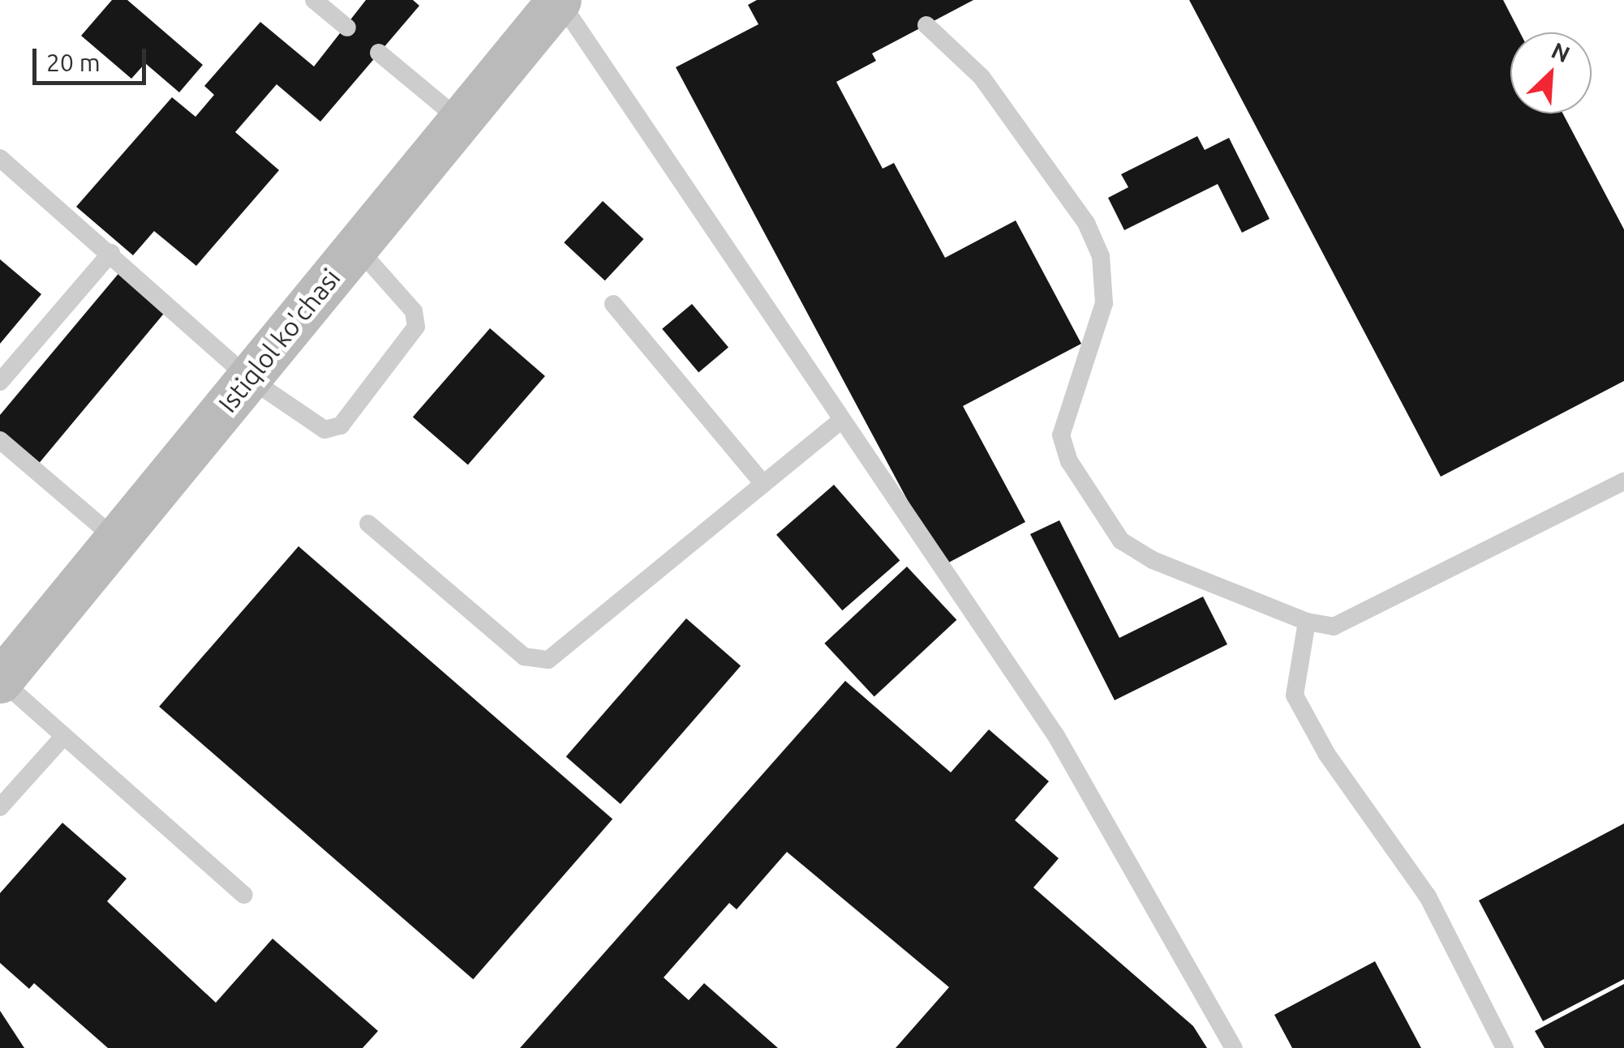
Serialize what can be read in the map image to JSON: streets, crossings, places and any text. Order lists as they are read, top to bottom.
{
  "streets": {
    "main road": ["Istiqlol ko'chasi"]
  },
  "scale_bar": "20 m",
  "north": "top right"
}
